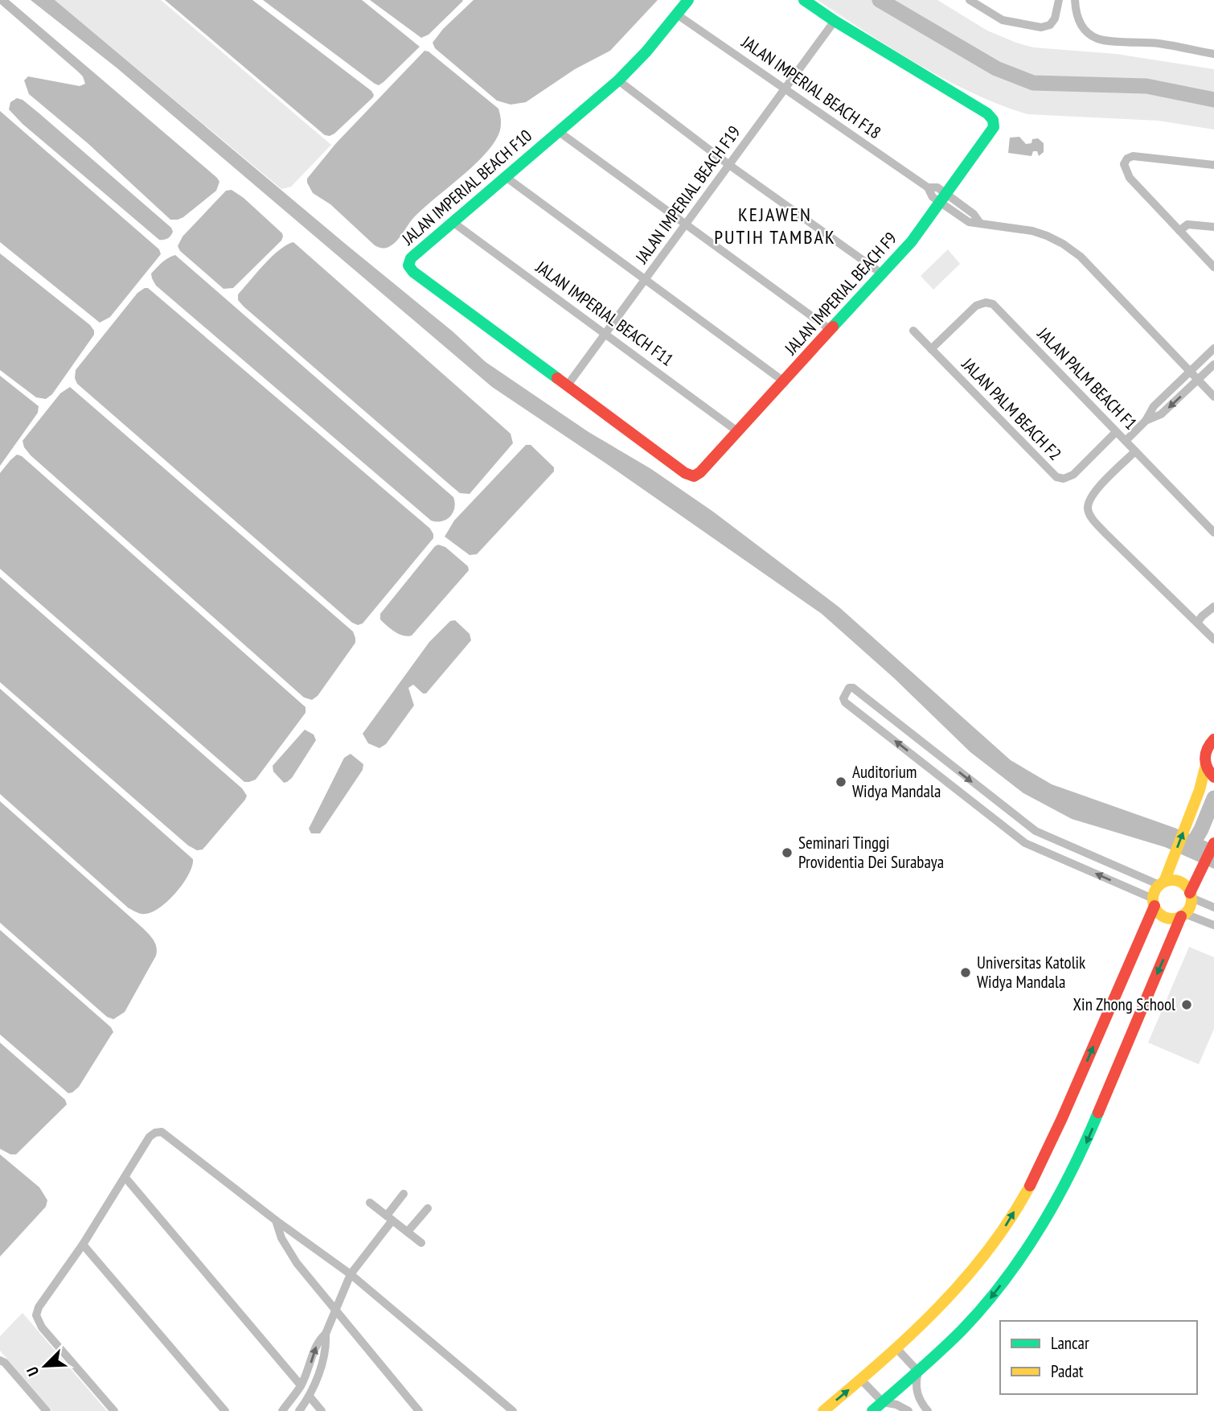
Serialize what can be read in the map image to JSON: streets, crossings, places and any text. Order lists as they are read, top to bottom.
{
  "streets": {
    "street": [
      "JALAN IMPERIAL BEACH F18",
      "JALAN IMPERIAL BEACH F10",
      "JALAN IMPERIAL BEACH F19",
      "JALAN IMPERIAL BEACH F9",
      "JALAN IMPERIAL BEACH F11",
      "JALAN PALM BEACH F1",
      "JALAN PALM BEACH F2"
    ]
  },
  "crossings": [
    ["JALAN IMPERIAL BEACH F18", "JALAN IMPERIAL BEACH F10"],
    ["JALAN IMPERIAL BEACH F18", "JALAN IMPERIAL BEACH F19"],
    ["JALAN IMPERIAL BEACH F18", "JALAN IMPERIAL BEACH F9"],
    ["JALAN IMPERIAL BEACH F10", "JALAN IMPERIAL BEACH F19"],
    ["JALAN IMPERIAL BEACH F10", "JALAN IMPERIAL BEACH F9"],
    ["JALAN IMPERIAL BEACH F10", "JALAN IMPERIAL BEACH F11"],
    ["JALAN IMPERIAL BEACH F19", "JALAN IMPERIAL BEACH F9"],
    ["JALAN IMPERIAL BEACH F19", "JALAN IMPERIAL BEACH F11"],
    ["JALAN IMPERIAL BEACH F9", "JALAN IMPERIAL BEACH F11"],
    ["JALAN PALM BEACH F1", "JALAN PALM BEACH F2"]
  ],
  "districts": ["KEJAWEN PUTIH TAMBAK"],
  "places": [
    "Auditorium Widya Mandala",
    "Seminari Tinggi Providentia Dei Surabaya",
    "Universitas Katolik Widya Mandala",
    "Xin Zhong School"
  ],
  "legend": ["Lancar", "Padat"],
  "north": "bottom left"
}
